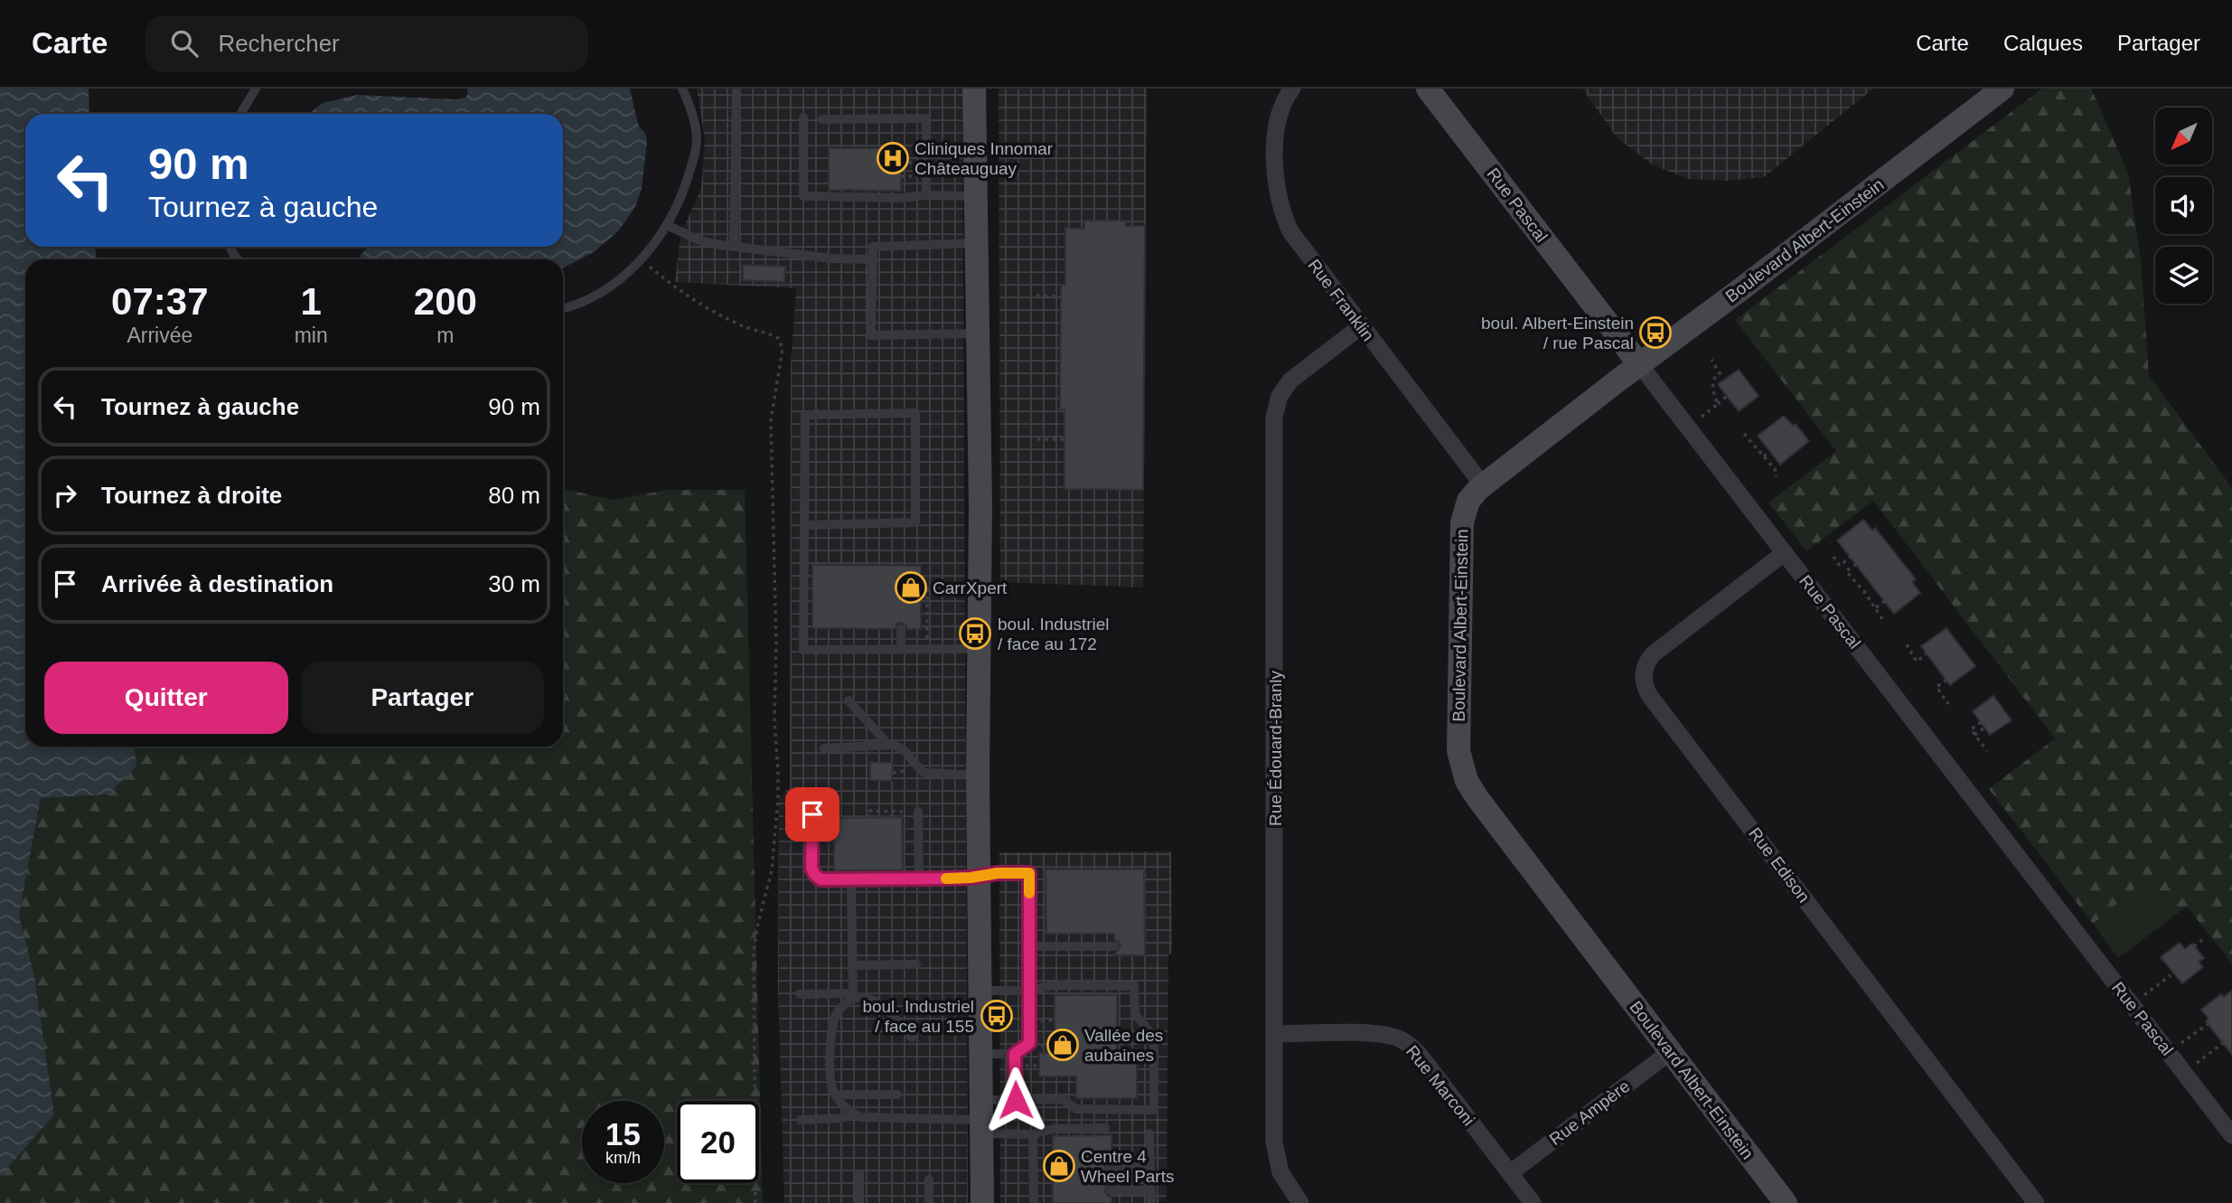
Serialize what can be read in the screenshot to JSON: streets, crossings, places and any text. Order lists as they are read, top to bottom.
{
  "streets": {
    "street": [
      "Rue Pascal",
      "Boulevard Albert-Einstein",
      "Rue Franklin",
      "Rue Édouard-Branly",
      "Rue Edison",
      "Rue Marconi",
      "Rue Ampère"
    ]
  },
  "crossings": [
    ["Rue Pascal", "Boulevard Albert-Einstein"],
    ["Rue Pascal", "Rue Edison"],
    ["Boulevard Albert-Einstein", "Rue Franklin"],
    ["Boulevard Albert-Einstein", "Rue Ampère"],
    ["Rue Franklin", "Rue Édouard-Branly"],
    ["Rue Édouard-Branly", "Rue Marconi"],
    ["Rue Marconi", "Rue Ampère"]
  ],
  "places": {
    "hospital": ["Cliniques Innomar Châteauguay"],
    "bus stop": ["boul. Albert-Einstein / rue Pascal", "boul. Industriel / face au 172", "boul. Industriel / face au 155"],
    "shop": ["CarrXpert", "Vallée des aubaines", "Centre 4 Wheel Parts"]
  },
  "north": "bottom left",
  "page": {
    "header": "Carte",
    "search": "Rechercher",
    "nav": ["Carte", "Calques", "Partager"],
    "turn": ["90 m", "Tournez à gauche"],
    "eta": [
      "07:37",
      "Arrivée",
      "1",
      "min",
      "200",
      "m"
    ],
    "list": [
      {
        "name": "Tournez à gauche",
        "value": "90 m"
      },
      {
        "name": "Tournez à droite",
        "value": "80 m"
      },
      {
        "name": "Arrivée à destination",
        "value": "30 m"
      }
    ],
    "buttons": ["Quitter", "Partager"],
    "speed": "15 km/h",
    "limit": "20"
  }
}
